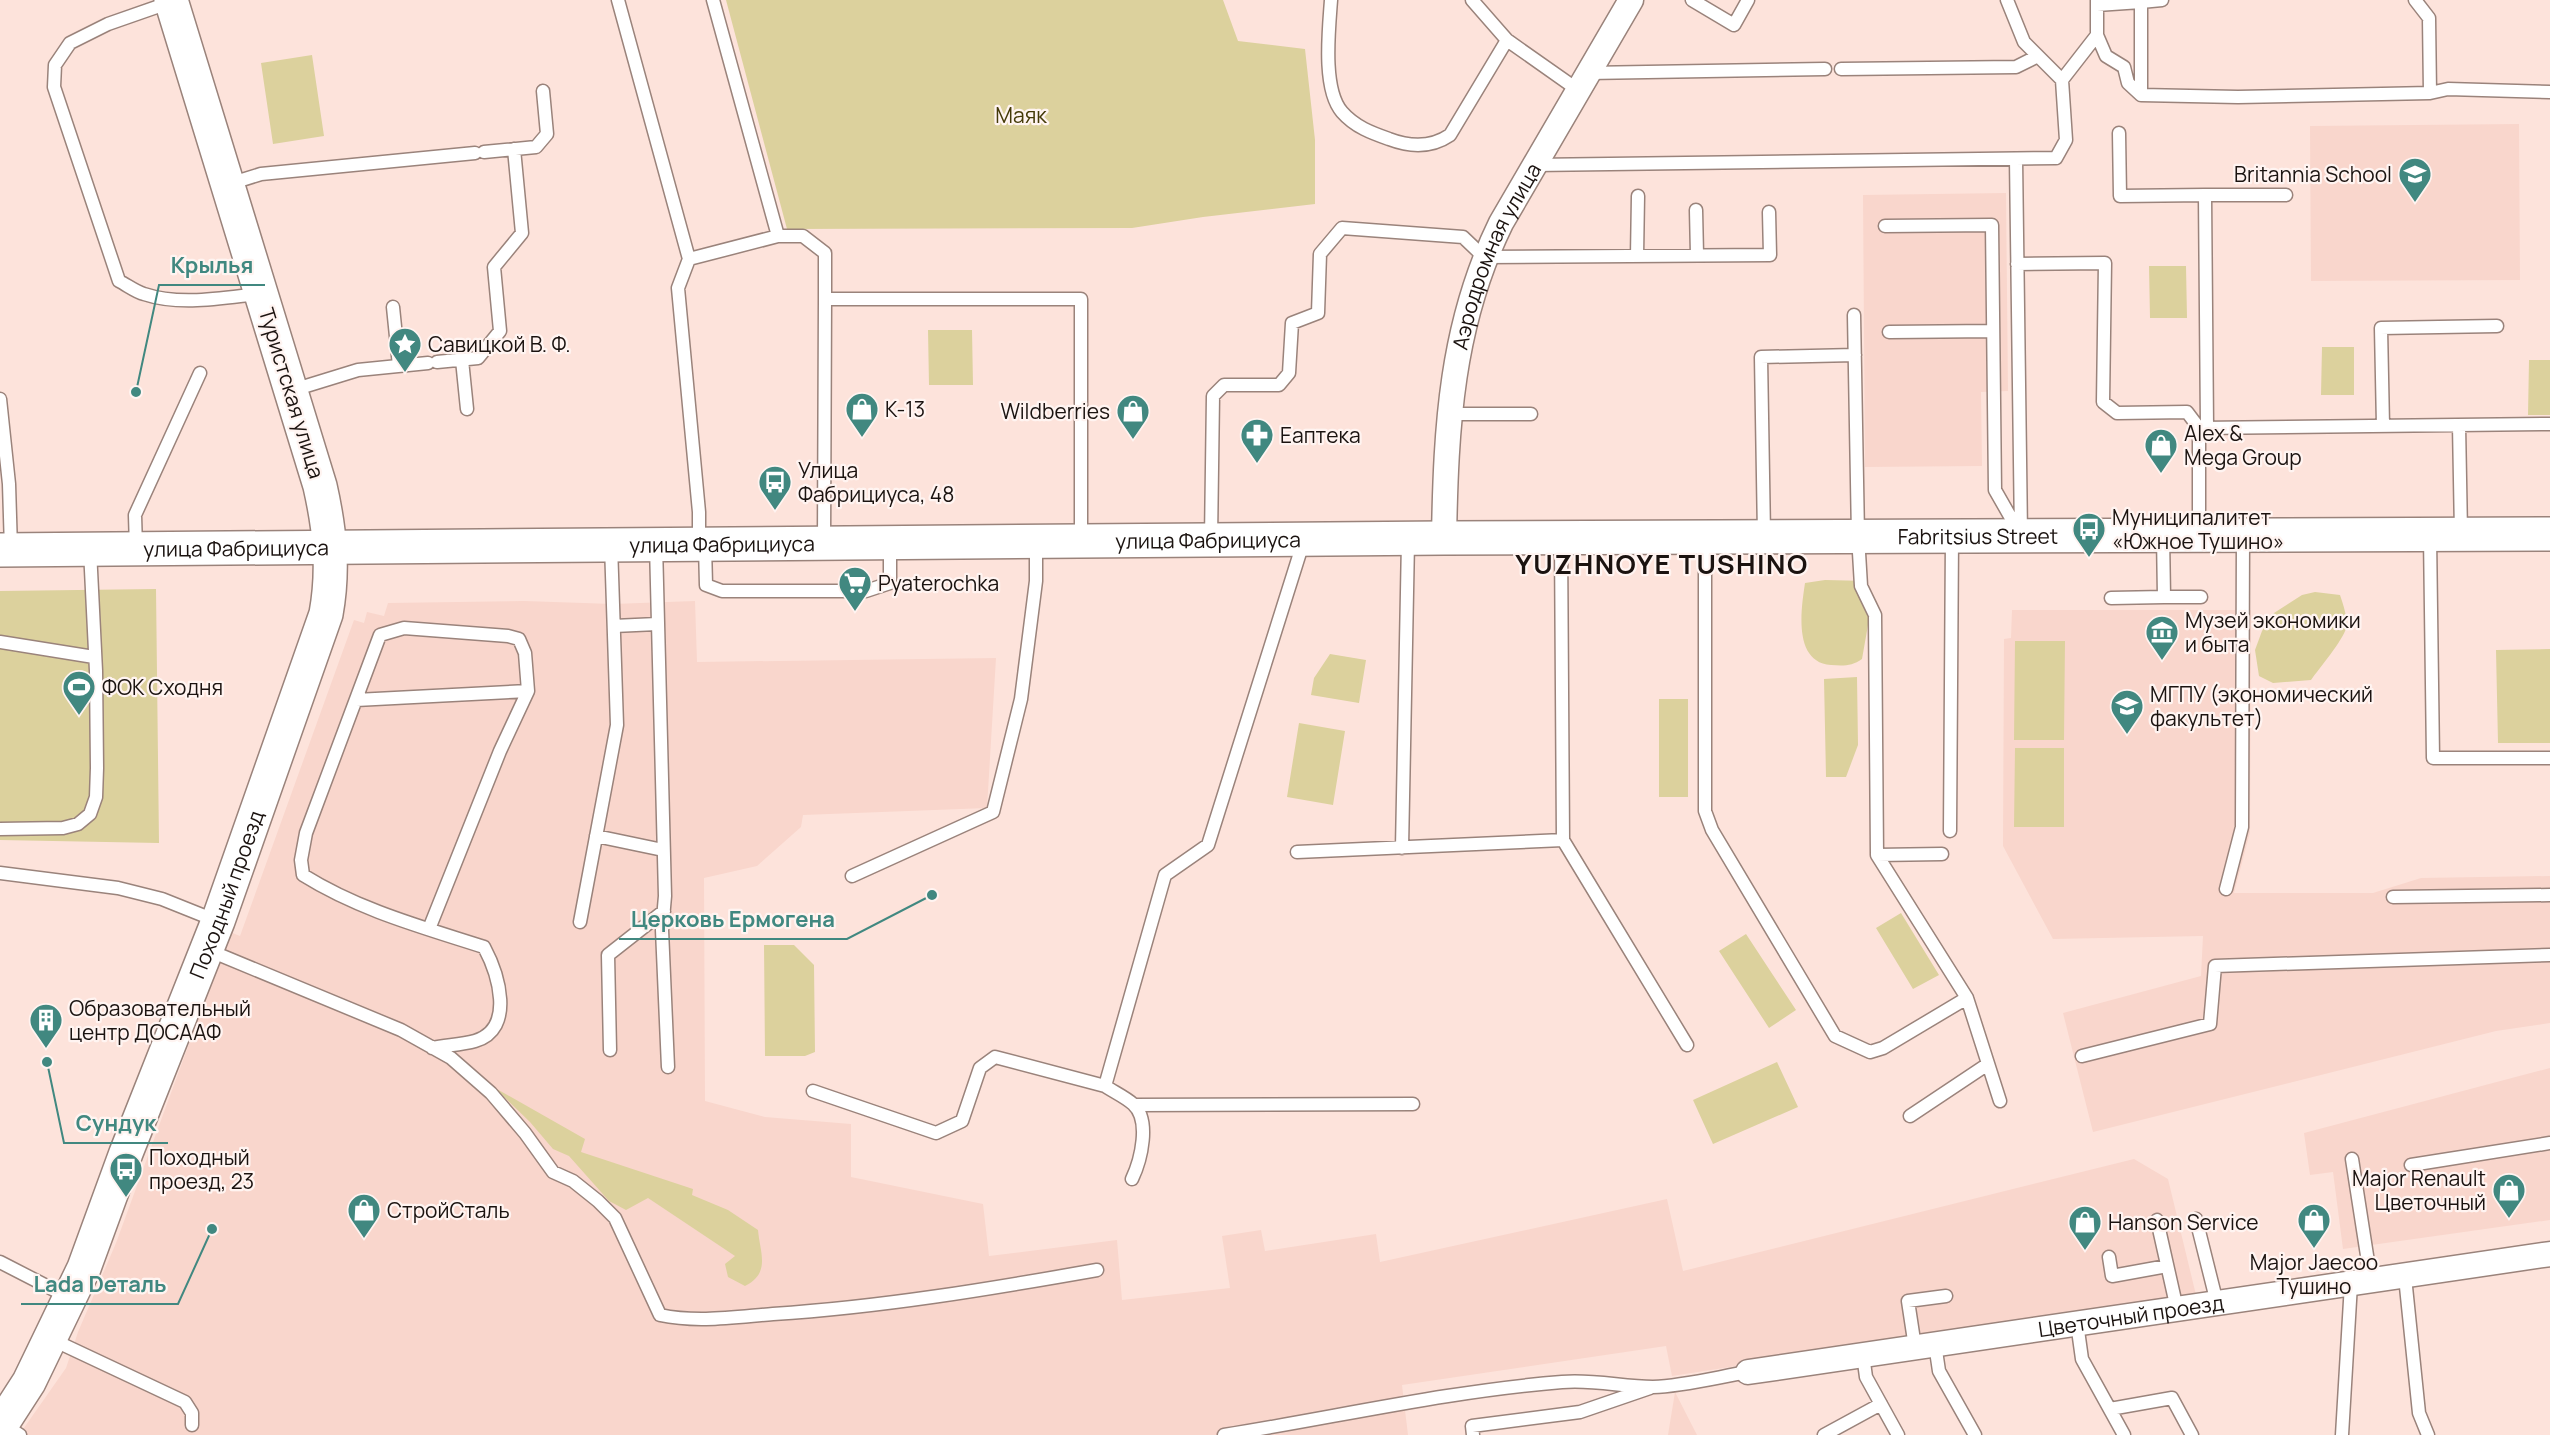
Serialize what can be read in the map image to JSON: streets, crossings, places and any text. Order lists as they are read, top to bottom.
{
  "streets": {
    "main road": [
      "Туристская улица",
      "Fabritsius Street",
      "улица Фабрициуса",
      "Походный проезд"
    ],
    "street": ["Аэродромная улица", "Цветочный проезд"]
  },
  "crossings": [
    ["Аэродромная улица", "Fabritsius Street"],
    ["Аэродромная улица", "улица Фабрициуса"],
    ["Туристская улица", "улица Фабрициуса"],
    ["Туристская улица", "Походный проезд"],
    ["Fabritsius Street", "улица Фабрициуса"],
    ["улица Фабрициуса", "Походный проезд"]
  ],
  "districts": ["YUZHNOYE TUSHINO"],
  "parks": ["Маяк"],
  "places": {
    "school or university": ["Britannia School", "МГПУ (экономический факультет)"],
    "place": ["Савицкой В. Ф."],
    "other": [
      "Крылья",
      "Церковь Ермогена",
      "Сундук",
      "Lada Dеталь"
    ],
    "shop": [
      "K-13",
      "Wildberries",
      "Alex & Mega Group",
      "Major Renault Цветочный",
      "СтройСталь",
      "Major Jaecoo Тушино",
      "Hanson Service"
    ],
    "pharmacy": ["Еаптека"],
    "bus stop": ["Улица Фабрициуса, 48", "Муниципалитет «Южное Тушино»", "Походный проезд, 23"],
    "supermarket": ["Pyaterochka"],
    "museum": ["Музей экономики и быта"],
    "sports": ["ФОК Сходня"],
    "building": ["Образовательный центр ДОСААФ"]
  }
}
